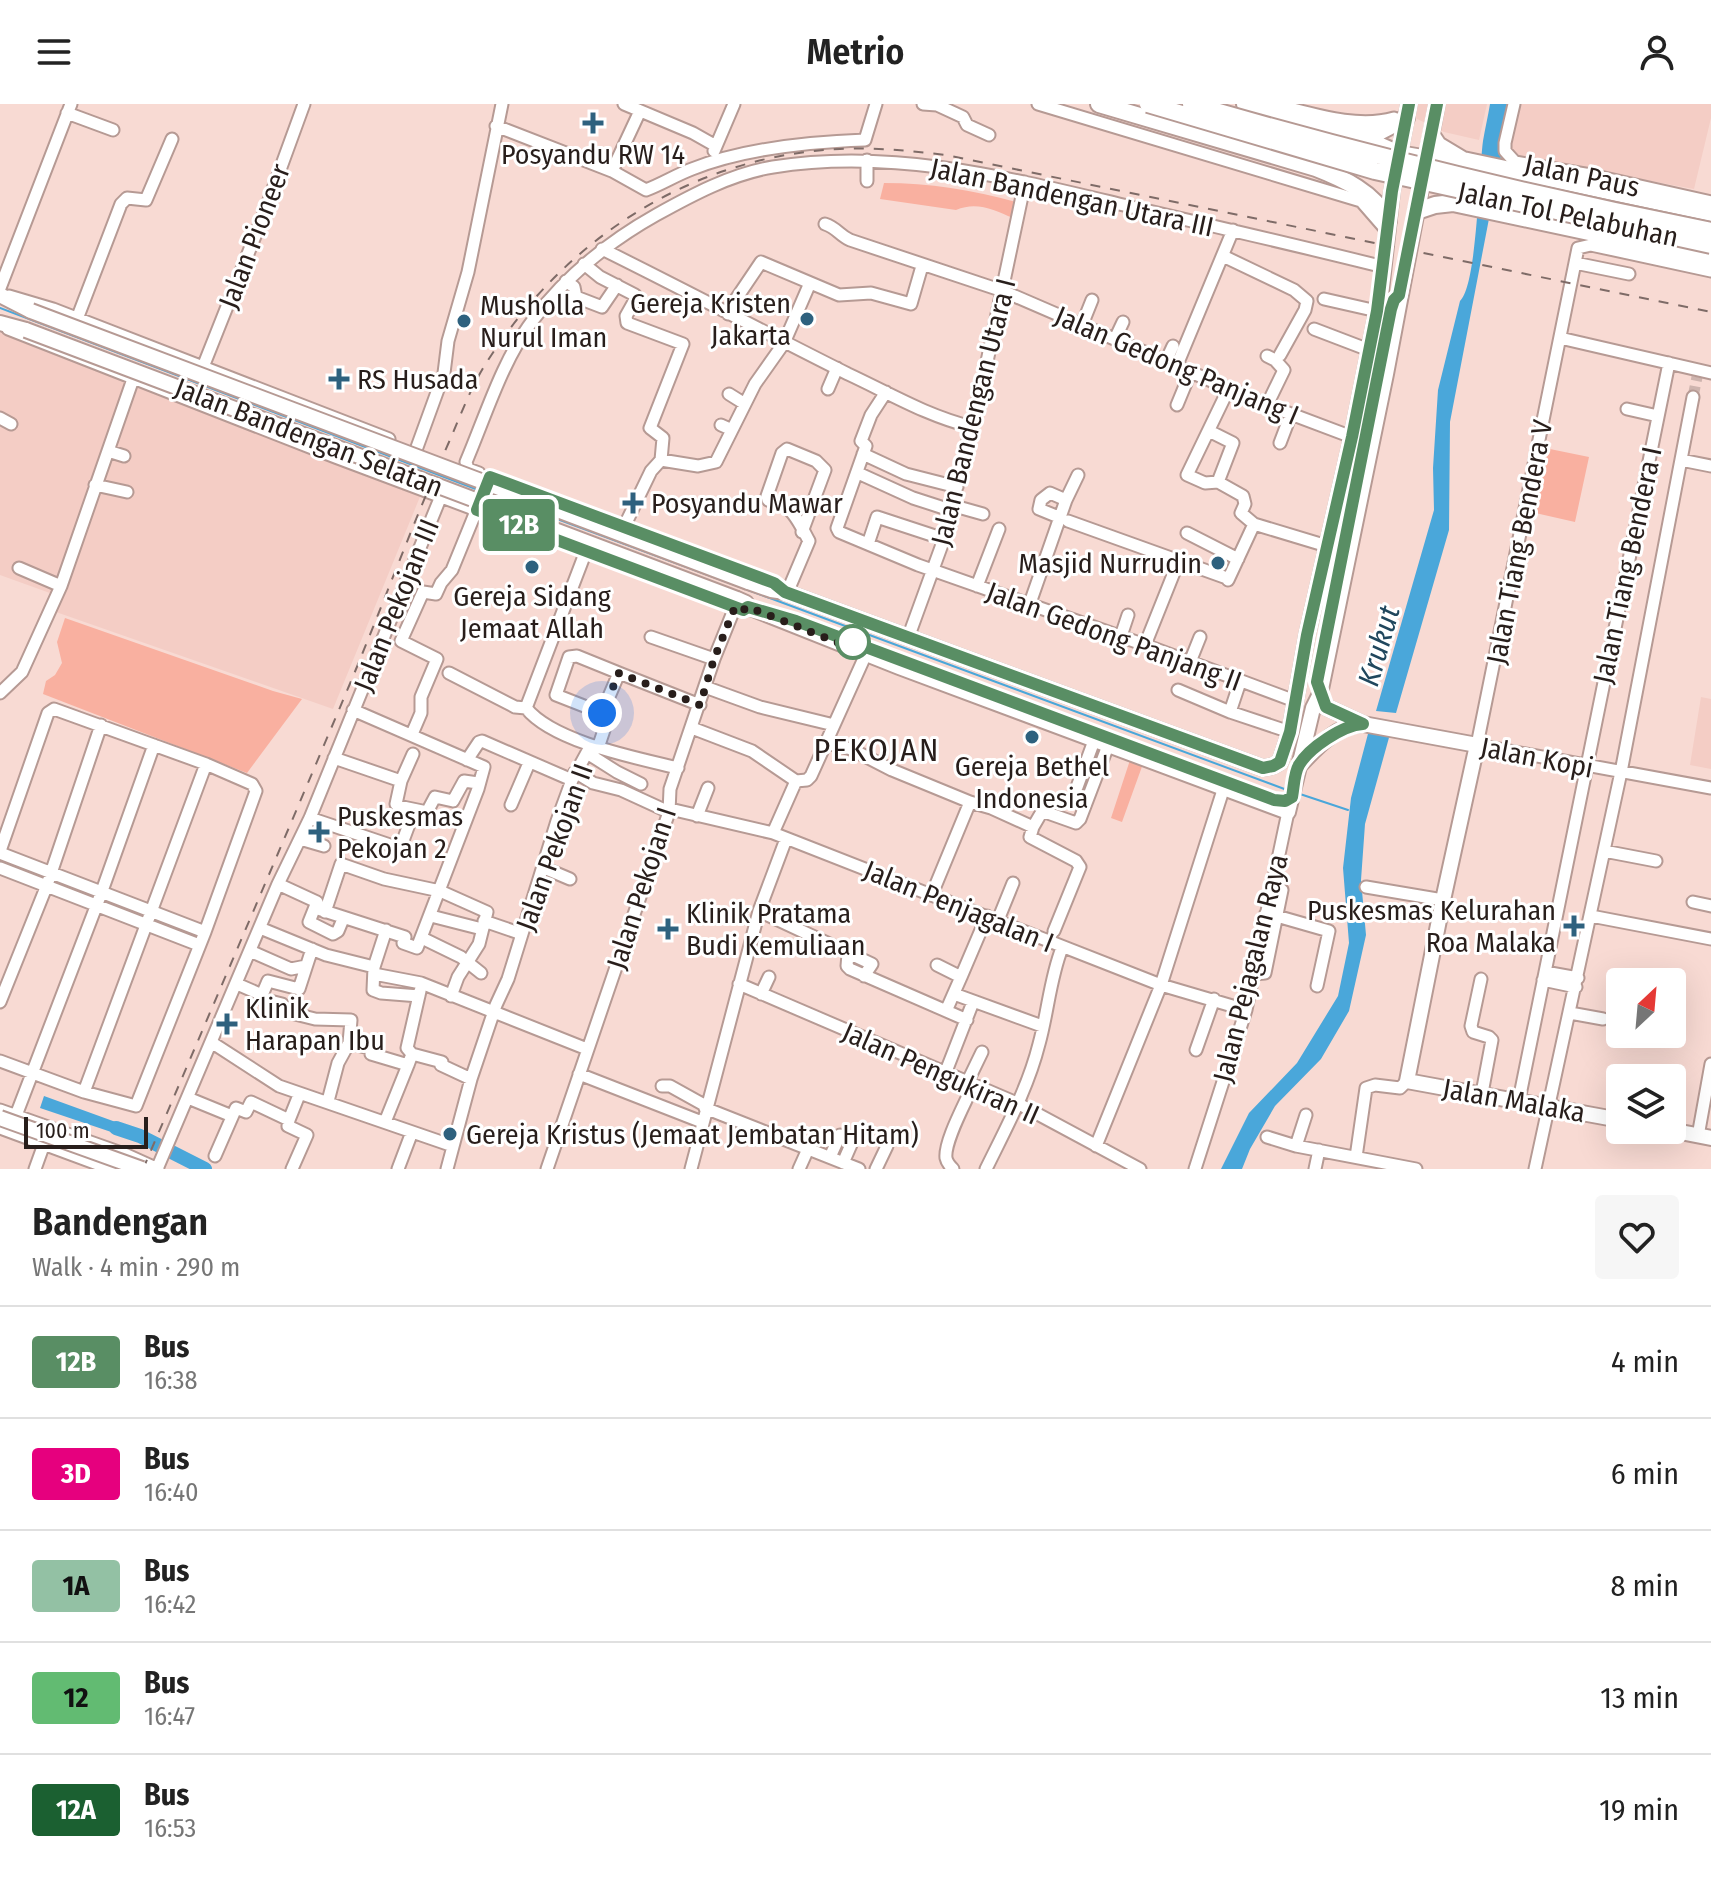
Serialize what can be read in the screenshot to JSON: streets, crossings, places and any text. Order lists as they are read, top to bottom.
{
  "streets": {
    "highway": ["Jalan Tol Pelabuhan"],
    "main road": ["Jalan Bandengan Selatan", "Jalan Kopi", "Jalan Malaka"],
    "street": [
      "Jalan Paus",
      "Jalan Bandengan Utara III",
      "Jalan Pioneer",
      "Jalan Gedong Panjang I",
      "Jalan Bandengan Utara I",
      "Jalan Tiang Bendera V",
      "Jalan Tiang Bendera I",
      "Jalan Pekojan III",
      "Jalan Gedong Panjang II",
      "Jalan Pekojan II",
      "Jalan Pekojan I",
      "Jalan Penjagalan I",
      "Jalan Pejagalan Raya",
      "Jalan Pengukiran II"
    ]
  },
  "crossings": [
    ["Jalan Bandengan Utara III", "Jalan Bandengan Utara I"],
    ["Jalan Gedong Panjang I", "Jalan Bandengan Utara I"],
    ["Jalan Bandengan Utara I", "Jalan Gedong Panjang II"],
    ["Jalan Bandengan Selatan", "Jalan Pekojan III"],
    ["Jalan Bandengan Selatan", "Jalan Pekojan I"],
    ["Jalan Bandengan Selatan", "Jalan Pejagalan Raya"],
    ["Jalan Tiang Bendera V", "Jalan Kopi"],
    ["Jalan Tiang Bendera I", "Jalan Kopi"],
    ["Jalan Tiang Bendera I", "Jalan Malaka"],
    ["Jalan Pekojan III", "Jalan Pekojan I"],
    ["Jalan Pekojan II", "Jalan Penjagalan I"],
    ["Jalan Pekojan I", "Jalan Penjagalan I"],
    ["Jalan Penjagalan I", "Jalan Pejagalan Raya"]
  ],
  "districts": ["PEKOJAN"],
  "water": ["Krukut"],
  "places": {
    "health": [
      "Posyandu RW 14",
      "RS Husada",
      "Posyandu Mawar",
      "Puskesmas Pekojan 2",
      "Puskesmas Kelurahan Roa Malaka",
      "Klinik Pratama Budi Kemuliaan",
      "Klinik Harapan Ibu"
    ],
    "other": [
      "Gereja Kristen Jakarta",
      "Musholla Nurul Iman",
      "Masjid Nurrudin",
      "Gereja Sidang Jemaat Allah",
      "Gereja Bethel Indonesia",
      "Gereja Kristus (Jemaat Jembatan Hitam)"
    ]
  },
  "lines": ["bus line 12B"],
  "scale_bar": "100 m",
  "north": "top right",
  "page": {
    "header": "Metrio",
    "on_map": "12B",
    "scale": "100 m",
    "heading": ["Bandengan", "Walk · 4 min · 290 m"],
    "list": [
      {
        "mark": "12B",
        "name": "Bus",
        "note": "16:38",
        "value": "4 min"
      },
      {
        "mark": "3D",
        "name": "Bus",
        "note": "16:40",
        "value": "6 min"
      },
      {
        "mark": "1A",
        "name": "Bus",
        "note": "16:42",
        "value": "8 min"
      },
      {
        "mark": "12",
        "name": "Bus",
        "note": "16:47",
        "value": "13 min"
      },
      {
        "mark": "12A",
        "name": "Bus",
        "note": "16:53",
        "value": "19 min"
      }
    ]
  }
}
